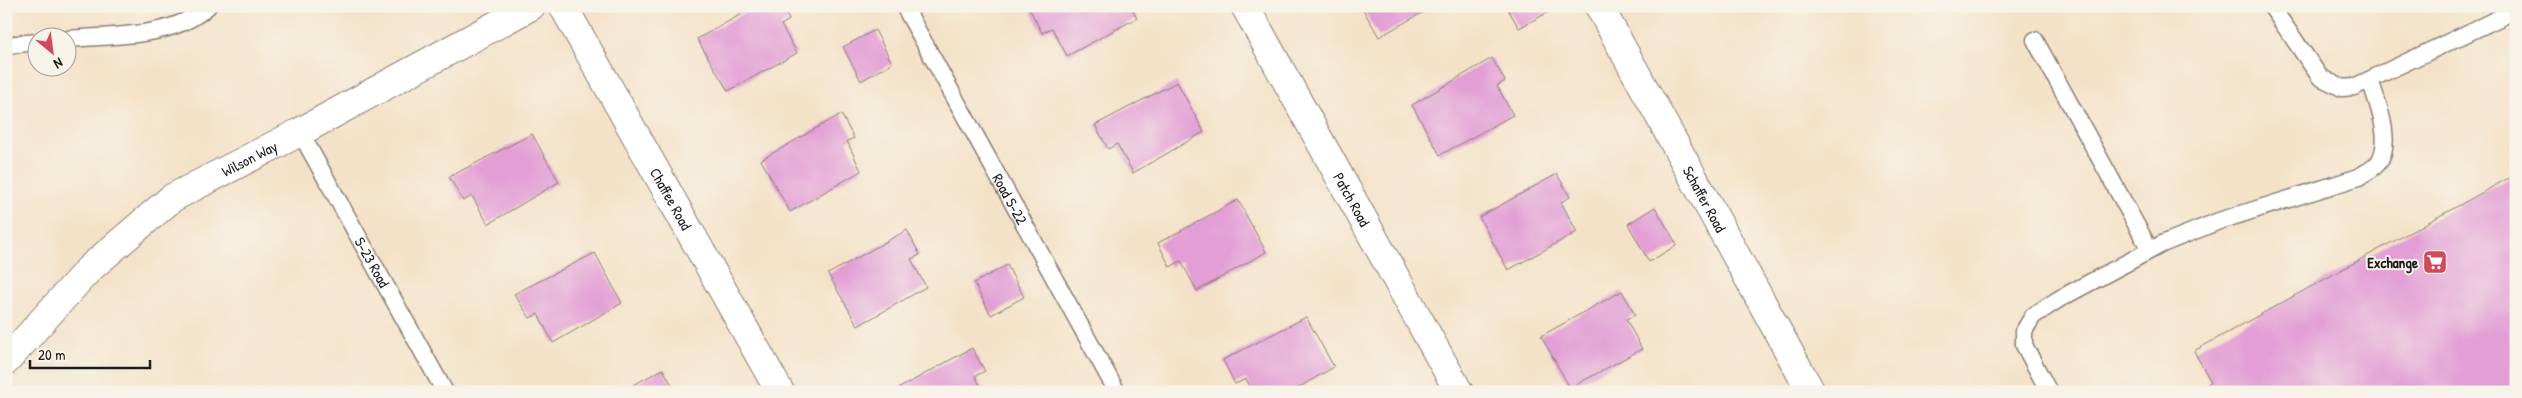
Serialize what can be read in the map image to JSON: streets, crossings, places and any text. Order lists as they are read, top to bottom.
{
  "streets": {
    "street": [
      "Wilson Way",
      "Chaffee Road",
      "Patch Road",
      "Schaffer Road"
    ],
    "lane": ["Road S-22", "S-23 Road"]
  },
  "crossings": [
    ["Wilson Way", "S-23 Road"]
  ],
  "places": {
    "supermarket": ["Exchange"]
  },
  "scale_bar": "20 m",
  "north": "bottom right"
}
